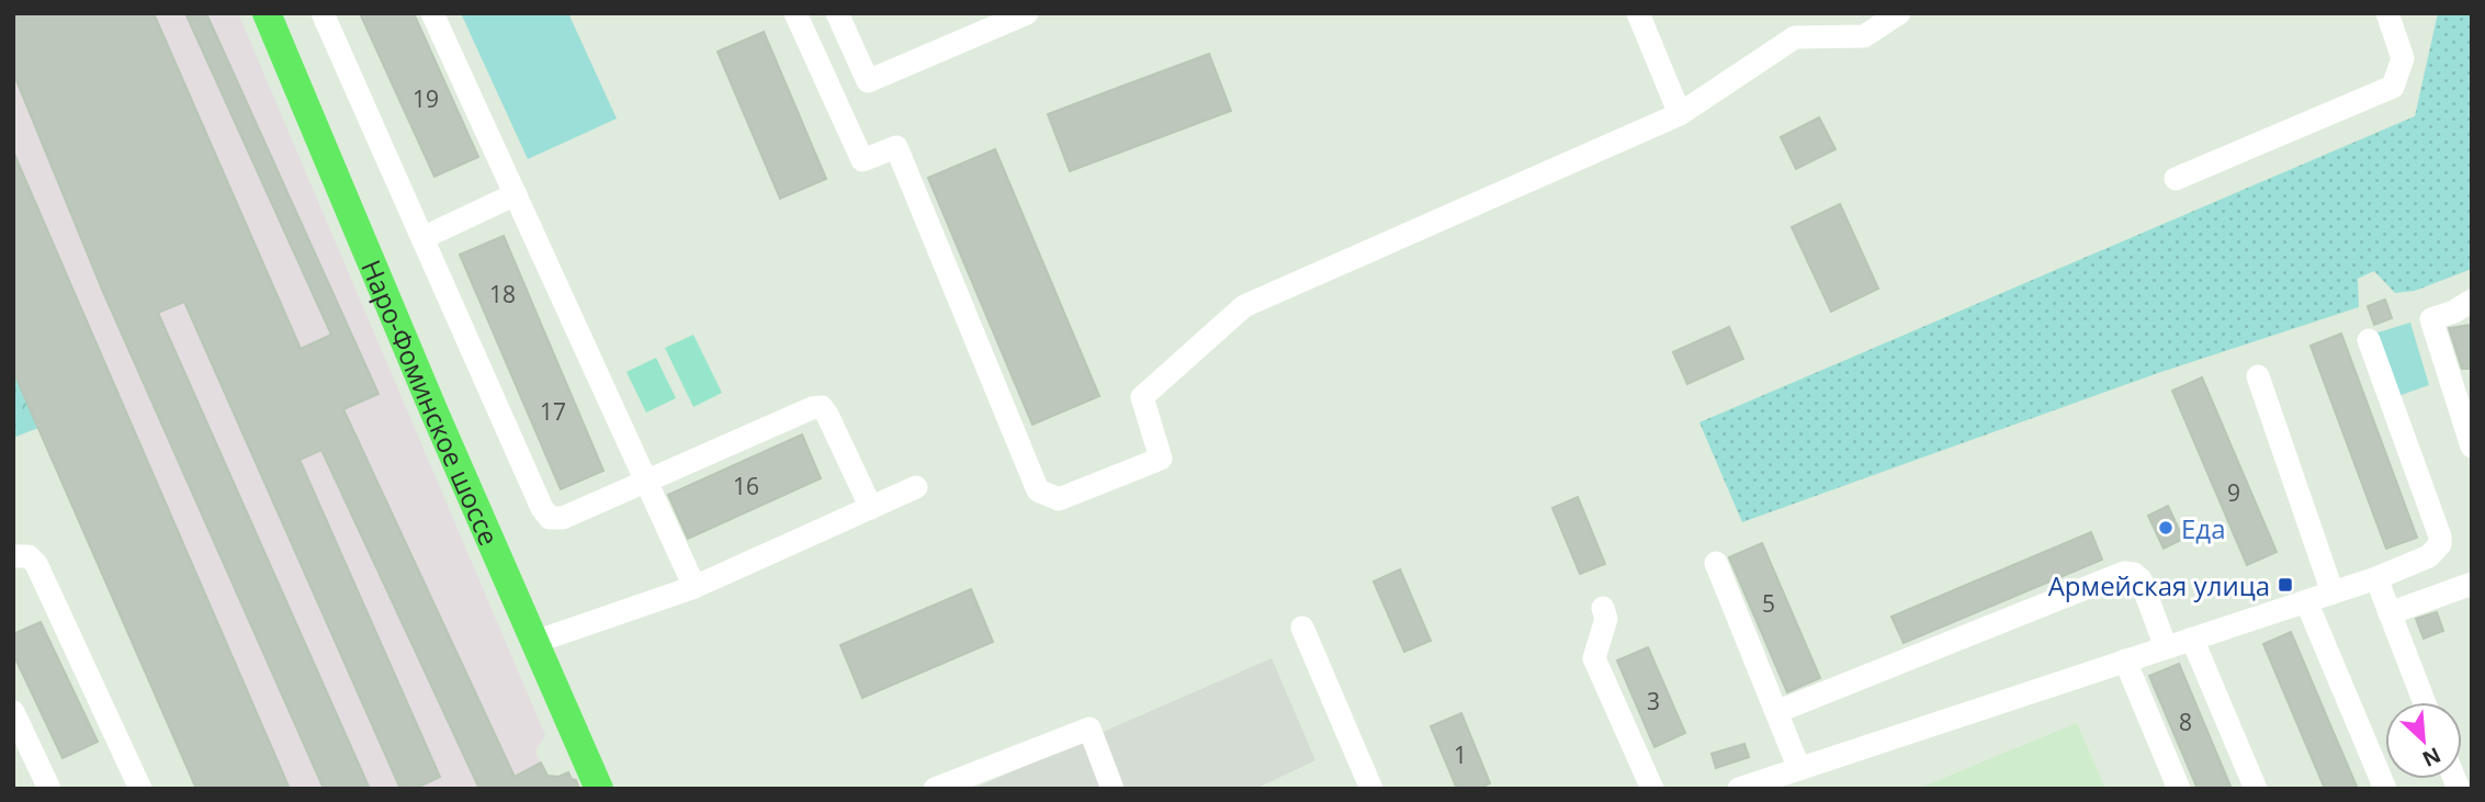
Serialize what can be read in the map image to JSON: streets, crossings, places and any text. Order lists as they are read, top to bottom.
{
  "streets": {
    "main road": ["Наро-Фоминское шоссе"]
  },
  "places": {
    "other": ["Еда"],
    "transit": ["Армейская улица"]
  },
  "house_numbers": [
    "19",
    "18",
    "17",
    "16",
    "9",
    "5",
    "3",
    "8",
    "1"
  ],
  "north": "bottom right"
}
